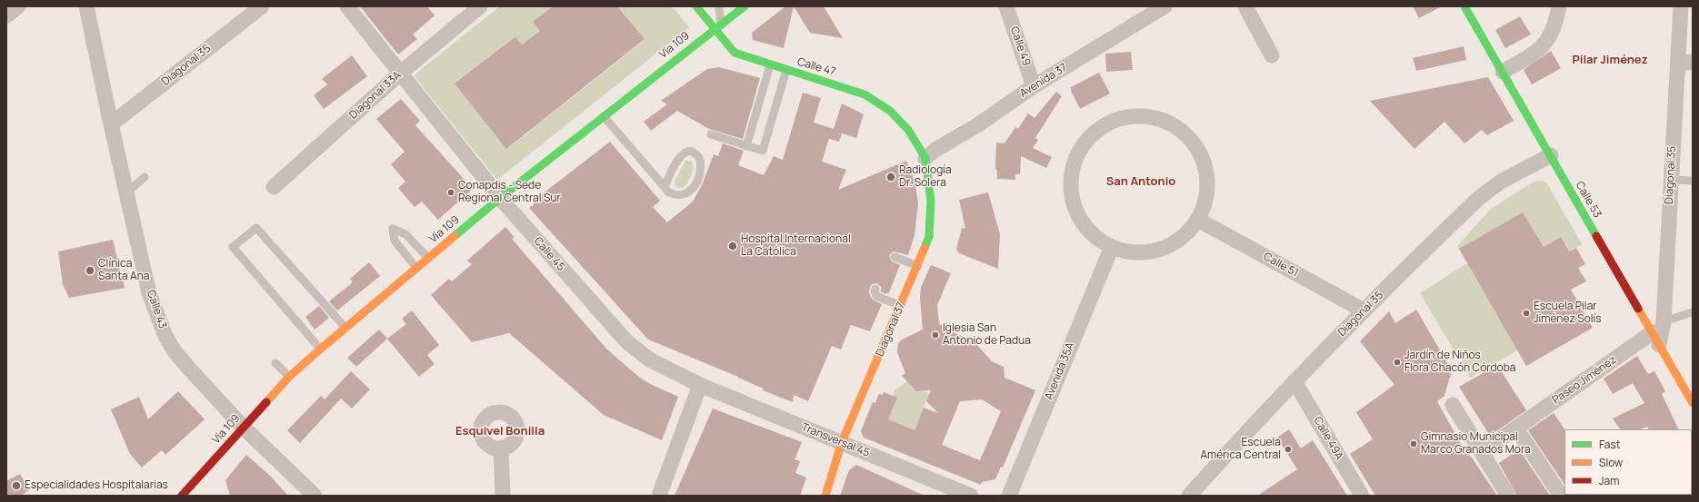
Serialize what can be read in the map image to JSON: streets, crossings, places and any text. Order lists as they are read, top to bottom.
{
  "streets": {
    "main road": [
      "Vía 109",
      "Calle 47",
      "Calle 53",
      "Diagonal 37"
    ],
    "street": [
      "Calle 49",
      "Diagonal 35",
      "Avenida 37",
      "Diagonal 33A",
      "Calle 45",
      "Calle 51",
      "Calle 43",
      "Avenida 35A",
      "Paseo Jiménez",
      "Calle 49A",
      "Transversal 45"
    ]
  },
  "crossings": [
    ["Vía 109", "Calle 47"],
    ["Vía 109", "Calle 45"],
    ["Vía 109", "Calle 43"],
    ["Calle 49", "Avenida 37"],
    ["Diagonal 35", "Calle 53"],
    ["Diagonal 35", "Calle 51"],
    ["Diagonal 35", "Calle 43"],
    ["Diagonal 35", "Paseo Jiménez"],
    ["Diagonal 35", "Calle 49A"],
    ["Calle 47", "Avenida 37"],
    ["Calle 47", "Diagonal 37"],
    ["Avenida 37", "Diagonal 37"],
    ["Diagonal 33A", "Calle 45"],
    ["Calle 53", "Paseo Jiménez"],
    ["Calle 45", "Transversal 45"],
    ["Diagonal 37", "Transversal 45"]
  ],
  "districts": ["Pilar Jiménez", "San Antonio", "Esquivel Bonilla"],
  "places": [
    "Radiología Dr. Solera",
    "Conapdis - Sede Regional Central Sur",
    "Hospital Internacional La Católica",
    "Clínica Santa Ana",
    "Escuela Pilar Jiménez Solís",
    "Iglesia San Antonio de Padua",
    "Jardín de Niños Flora Chacón Córdoba",
    "Gimnasio Municipal Marco Granados Mora",
    "Escuela América Central",
    "Especialidades Hospitalarias"
  ],
  "legend": ["Fast", "Slow", "Jam"]
}
